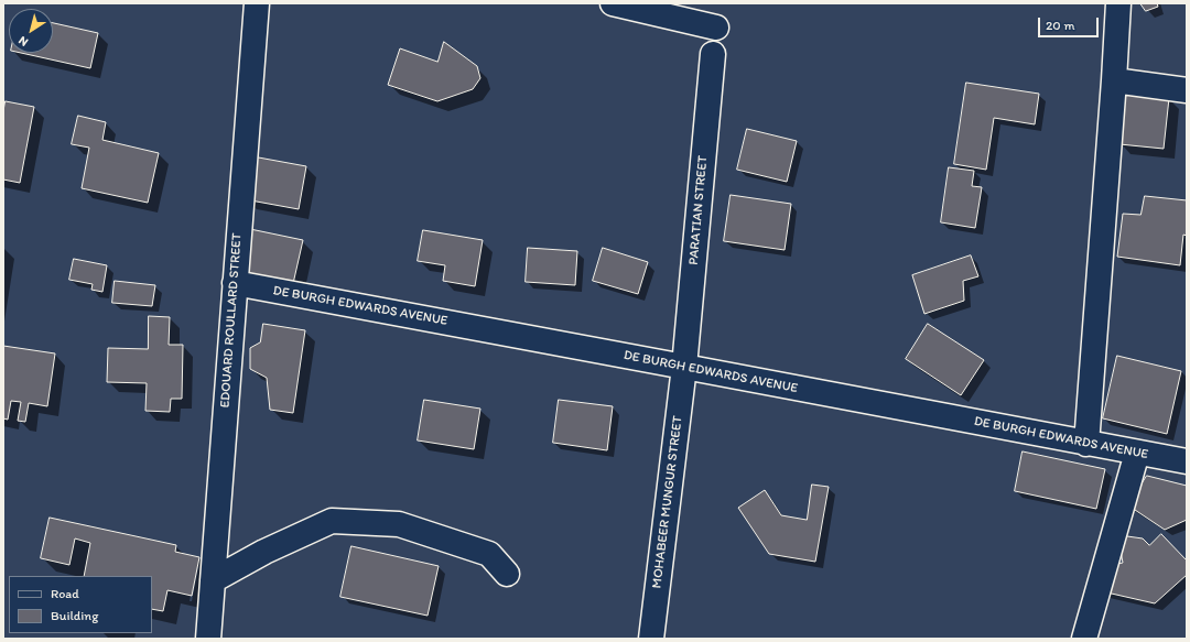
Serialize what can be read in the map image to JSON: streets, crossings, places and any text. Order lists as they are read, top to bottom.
{
  "streets": {
    "street": [
      "PARATIAN STREET",
      "DE BURGH EDWARDS AVENUE",
      "EDOUARD ROULLARD STREET",
      "MOHABEER MUNGUR STREET"
    ]
  },
  "crossings": [
    ["PARATIAN STREET", "DE BURGH EDWARDS AVENUE"],
    ["PARATIAN STREET", "MOHABEER MUNGUR STREET"],
    ["DE BURGH EDWARDS AVENUE", "EDOUARD ROULLARD STREET"],
    ["DE BURGH EDWARDS AVENUE", "MOHABEER MUNGUR STREET"]
  ],
  "legend": ["Road", "Building"],
  "scale_bar": "20 m",
  "north": "bottom left"
}
